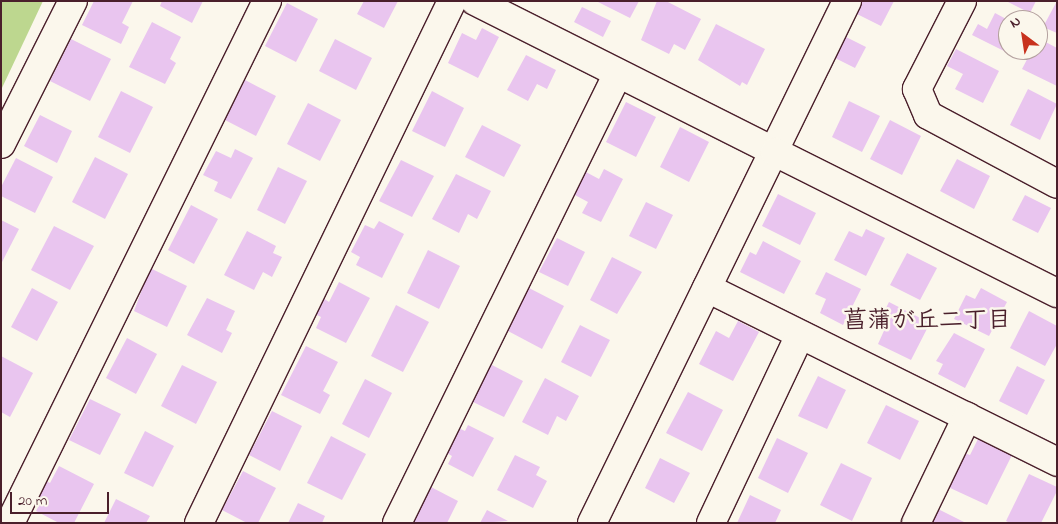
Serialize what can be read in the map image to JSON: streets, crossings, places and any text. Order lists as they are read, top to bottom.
{
  "districts": ["菖蒲が丘二丁目"],
  "scale_bar": "20 m",
  "north": "top left"
}
